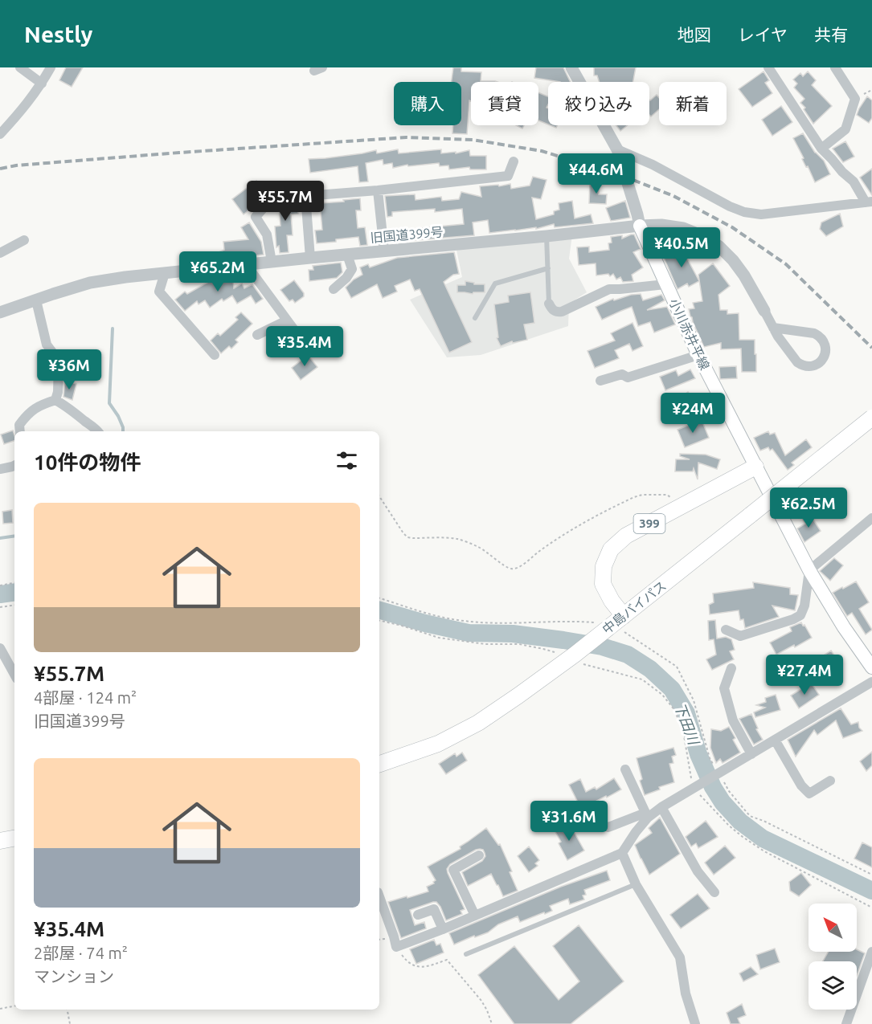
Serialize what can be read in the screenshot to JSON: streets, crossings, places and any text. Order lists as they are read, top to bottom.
{
  "streets": {
    "highway": ["399", "中島バイパス"],
    "main road": ["小川赤井平線"],
    "street": ["旧国道399号"]
  },
  "crossings": [
    ["旧国道399号", "小川赤井平線"],
    ["小川赤井平線", "399"],
    ["399", "中島バイパス"]
  ],
  "water": ["下田川"],
  "north": "top left",
  "page": {
    "header": "Nestly",
    "nav": ["地図", "レイヤ", "共有"],
    "chip": [
      "購入",
      "賃貸",
      "絞り込み",
      "新着"
    ],
    "price": [
      "¥44.6M",
      "¥55.7M",
      "¥40.5M",
      "¥65.2M",
      "¥35.4M",
      "¥36M",
      "¥24M",
      "¥62.5M",
      "¥27.4M",
      "¥31.6M"
    ],
    "heading": "10件の物件",
    "list": [
      {
        "name": "¥55.7M",
        "note": "4部屋 · 124 m² · 旧国道399号"
      },
      {
        "name": "¥35.4M",
        "note": "2部屋 · 74 m² · マンション"
      }
    ]
  }
}
